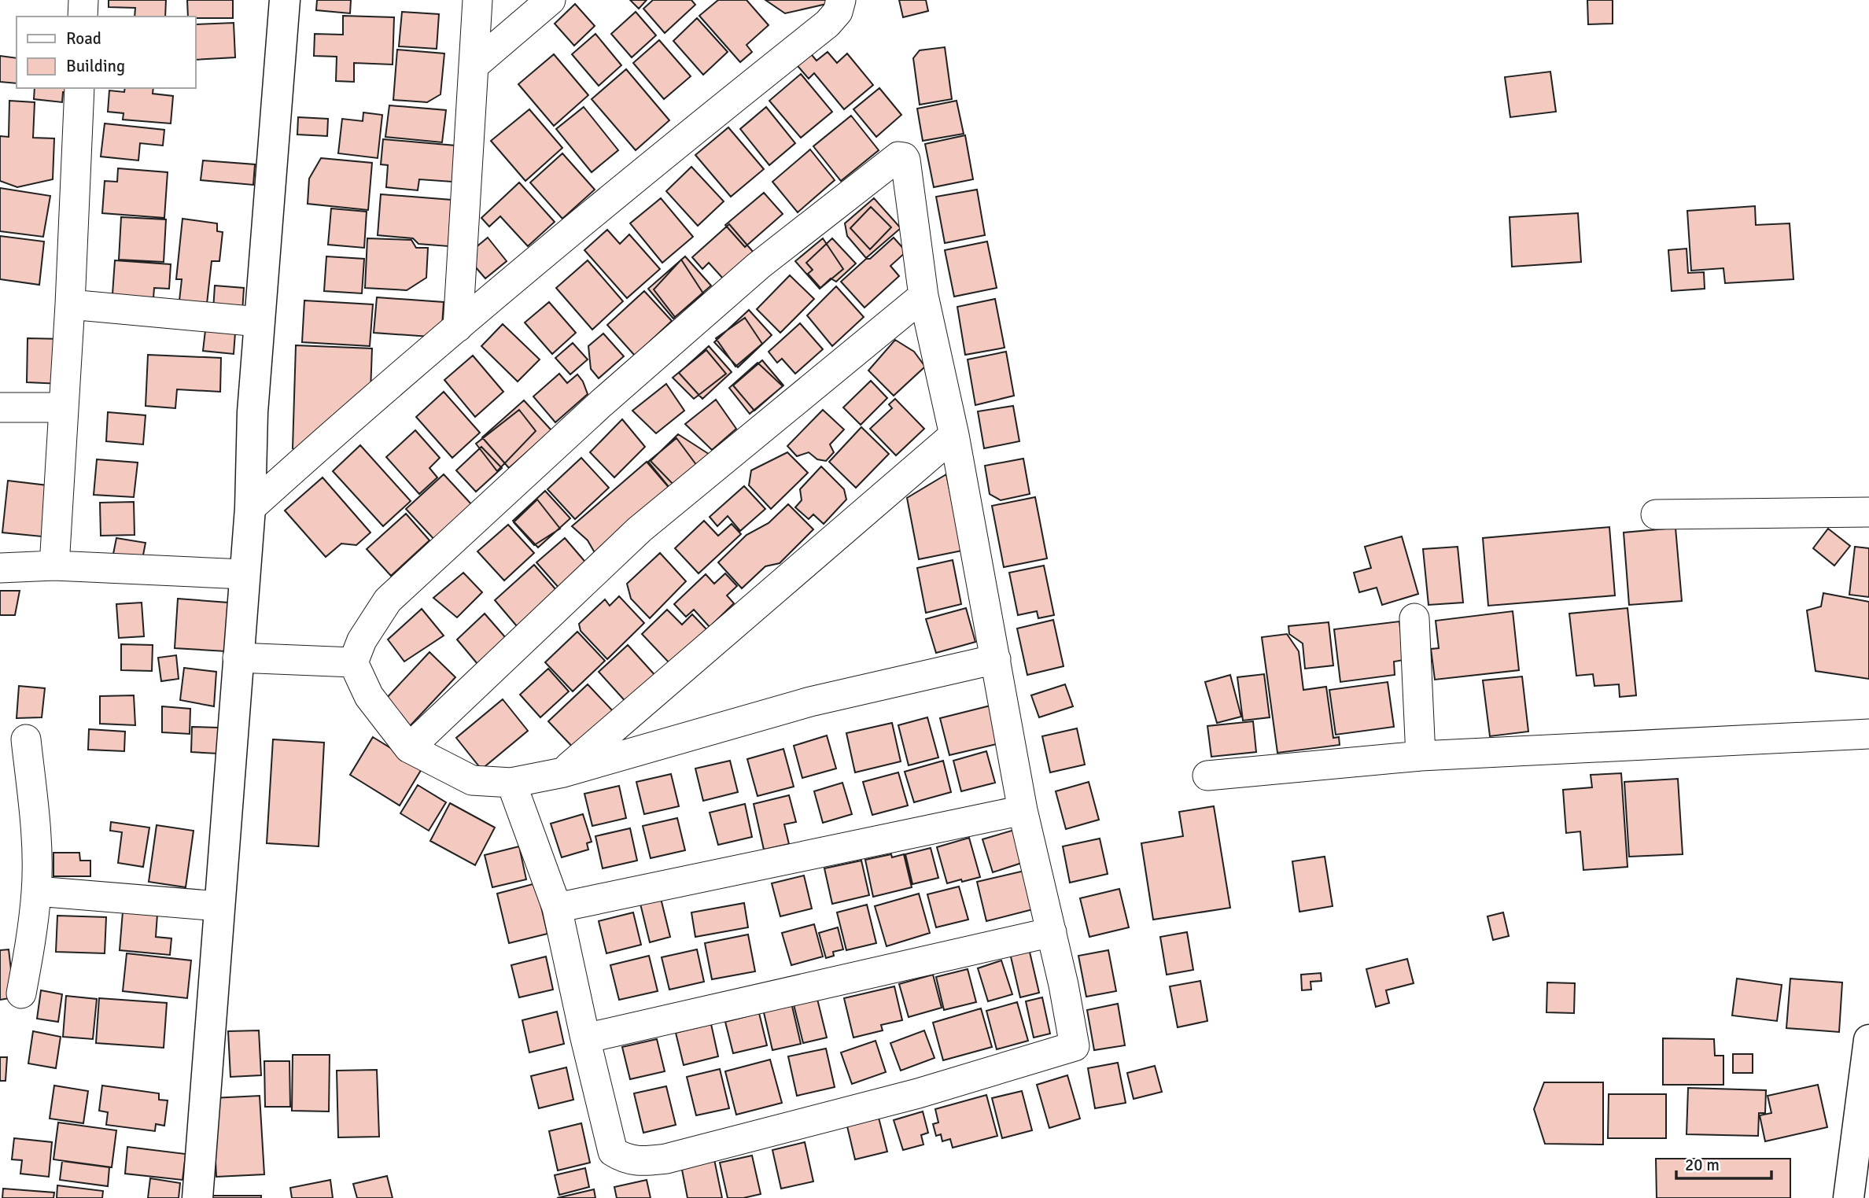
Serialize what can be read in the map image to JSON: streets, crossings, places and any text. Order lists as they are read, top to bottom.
{
  "legend": ["Road", "Building"],
  "scale_bar": "20 m"
}
